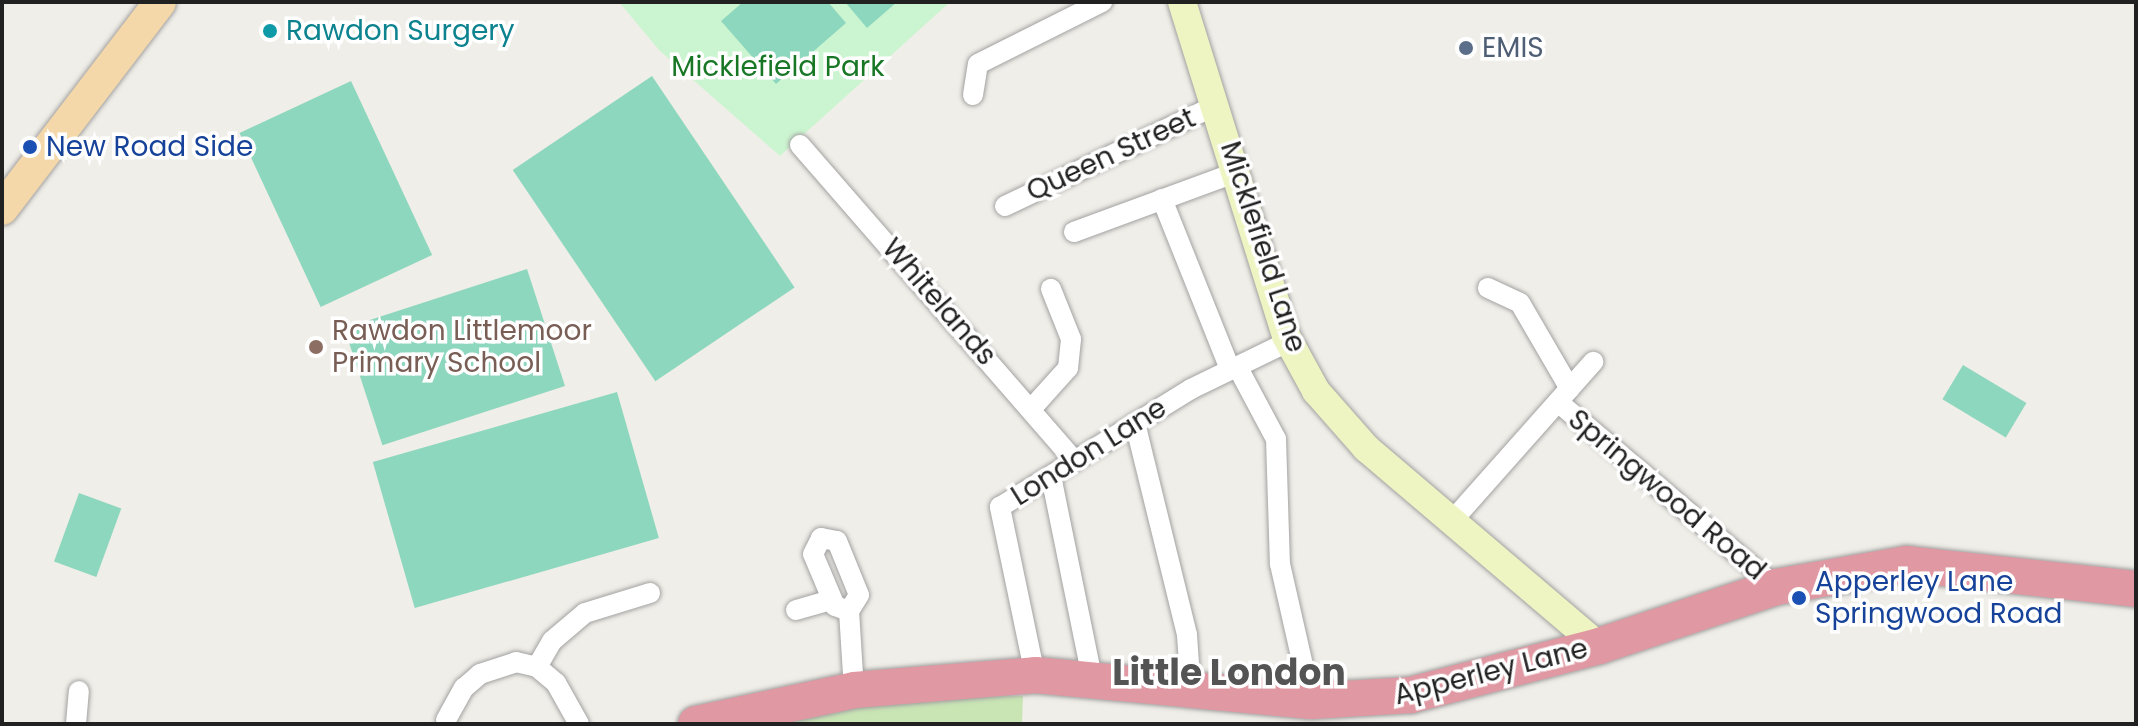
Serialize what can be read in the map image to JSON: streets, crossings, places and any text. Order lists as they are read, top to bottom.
{
  "streets": {
    "highway": ["Apperley Lane"],
    "main road": ["Micklefield Lane"],
    "street": [
      "Queen Street",
      "Whitelands",
      "London Lane",
      "Springwood Road"
    ]
  },
  "crossings": [
    ["Queen Street", "Micklefield Lane"],
    ["Micklefield Lane", "London Lane"],
    ["Micklefield Lane", "Springwood Road"],
    ["Micklefield Lane", "Apperley Lane"],
    ["Whitelands", "London Lane"],
    ["London Lane", "Apperley Lane"],
    ["Springwood Road", "Apperley Lane"]
  ],
  "districts": ["Little London"],
  "parks": ["Micklefield Park"],
  "places": [
    "Rawdon Surgery",
    "EMIS",
    "New Road Side",
    "Rawdon Littlemoor Primary School",
    "Apperley Lane Springwood Road"
  ]
}
